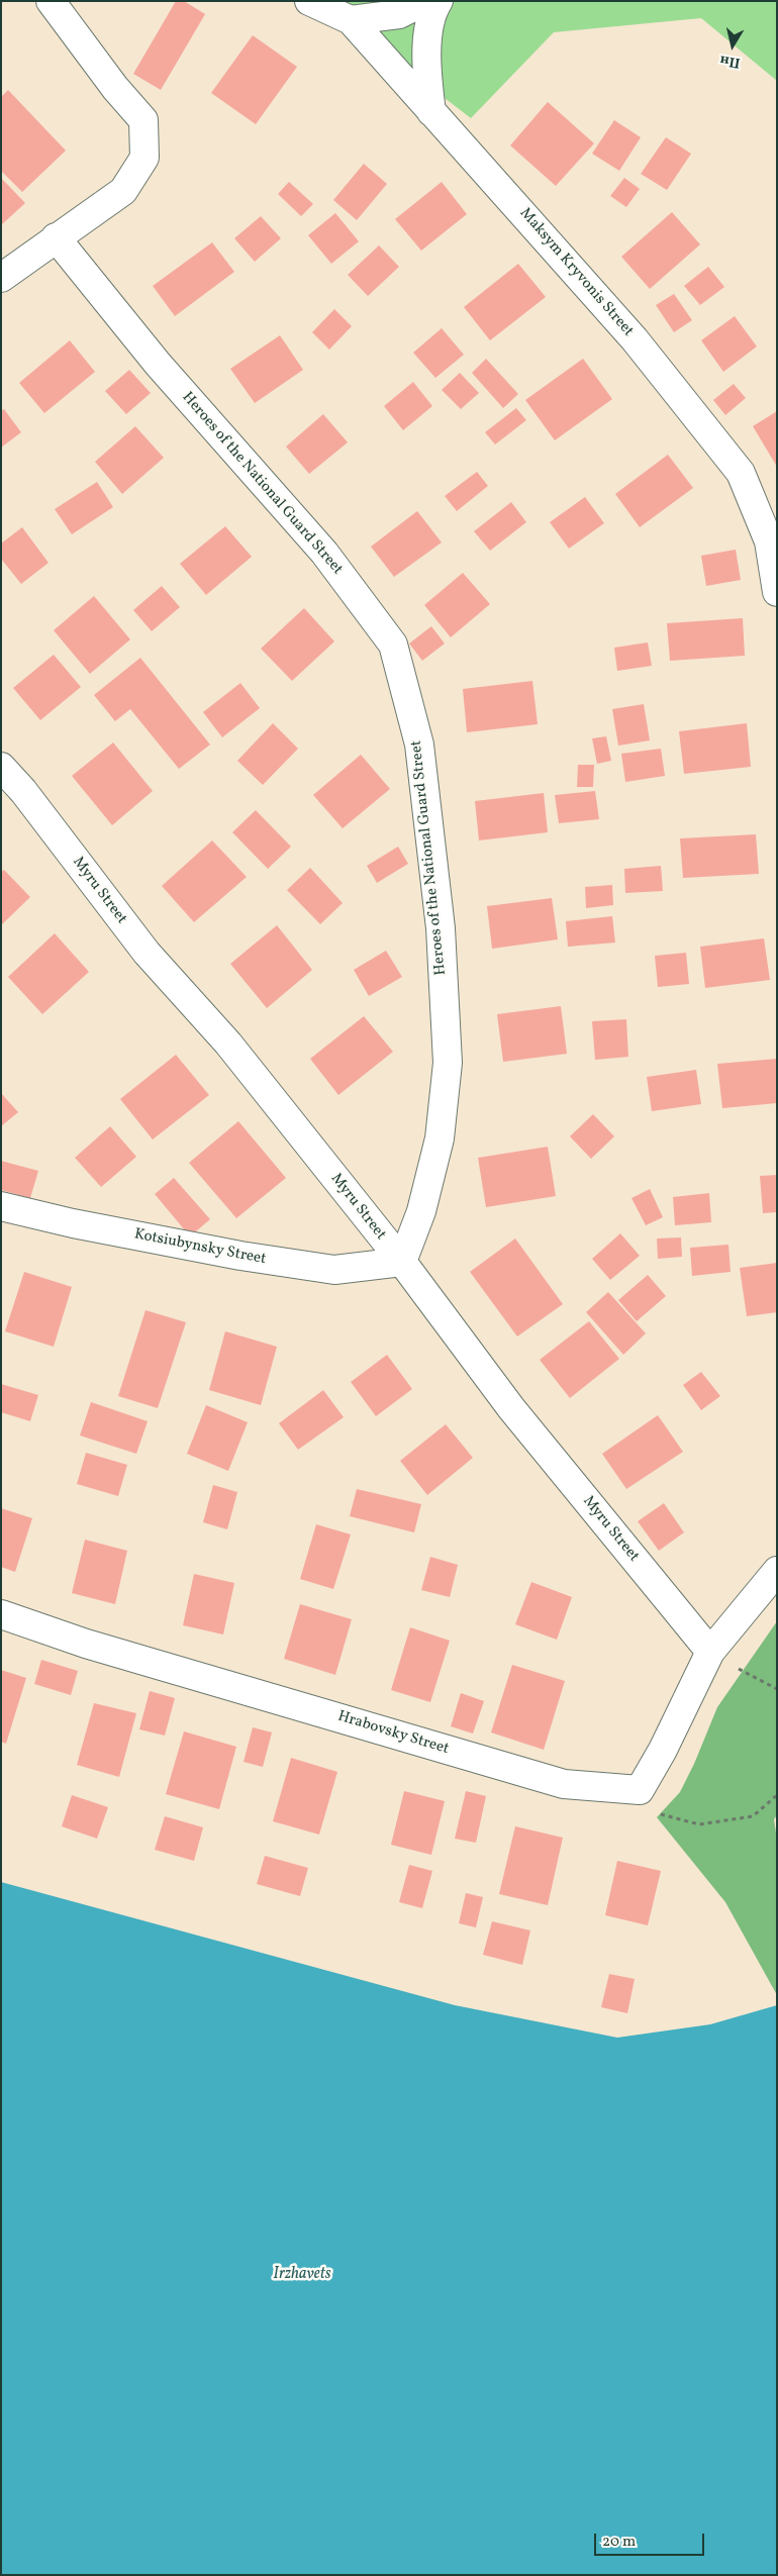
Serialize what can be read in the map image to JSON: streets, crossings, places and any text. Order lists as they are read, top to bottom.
{
  "streets": {
    "street": [
      "Maksym Kryvonis Street",
      "Heroes of the National Guard Street",
      "Myru Street",
      "Kotsiubynsky Street",
      "Hrabovsky Street"
    ]
  },
  "crossings": [
    ["Heroes of the National Guard Street", "Myru Street"],
    ["Heroes of the National Guard Street", "Kotsiubynsky Street"],
    ["Myru Street", "Kotsiubynsky Street"]
  ],
  "water": ["Irzhavets"],
  "scale_bar": "20 m",
  "north": "bottom"
}
